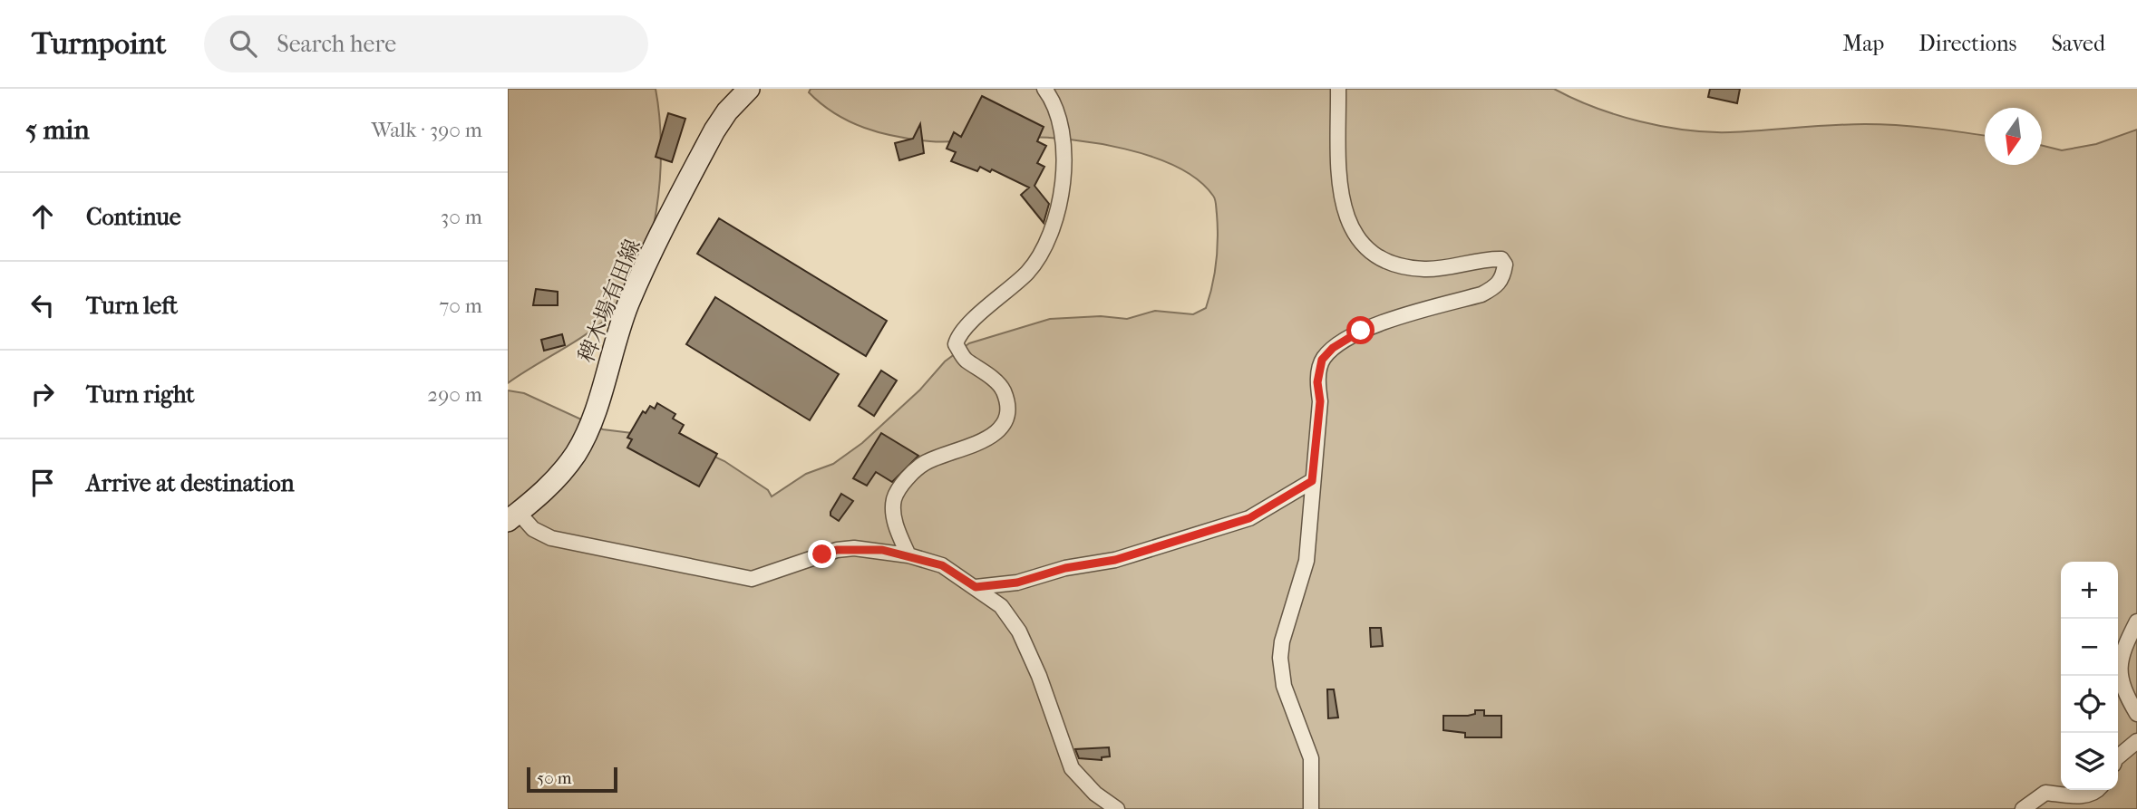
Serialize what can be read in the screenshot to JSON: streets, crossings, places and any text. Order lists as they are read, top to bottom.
{
  "streets": {
    "main road": ["稗木場有田線"]
  },
  "scale_bar": "50 m",
  "north": "bottom",
  "page": {
    "header": "Turnpoint",
    "search": "Search here",
    "nav": ["Map", "Directions", "Saved"],
    "heading": ["5 min", "Walk · 390 m"],
    "list": [
      ["Continue", "30 m"],
      ["Turn left", "70 m"],
      ["Turn right", "290 m"],
      "Arrive at destination"
    ],
    "map_buttons": ["+", "−"],
    "scale": "50 m"
  }
}
